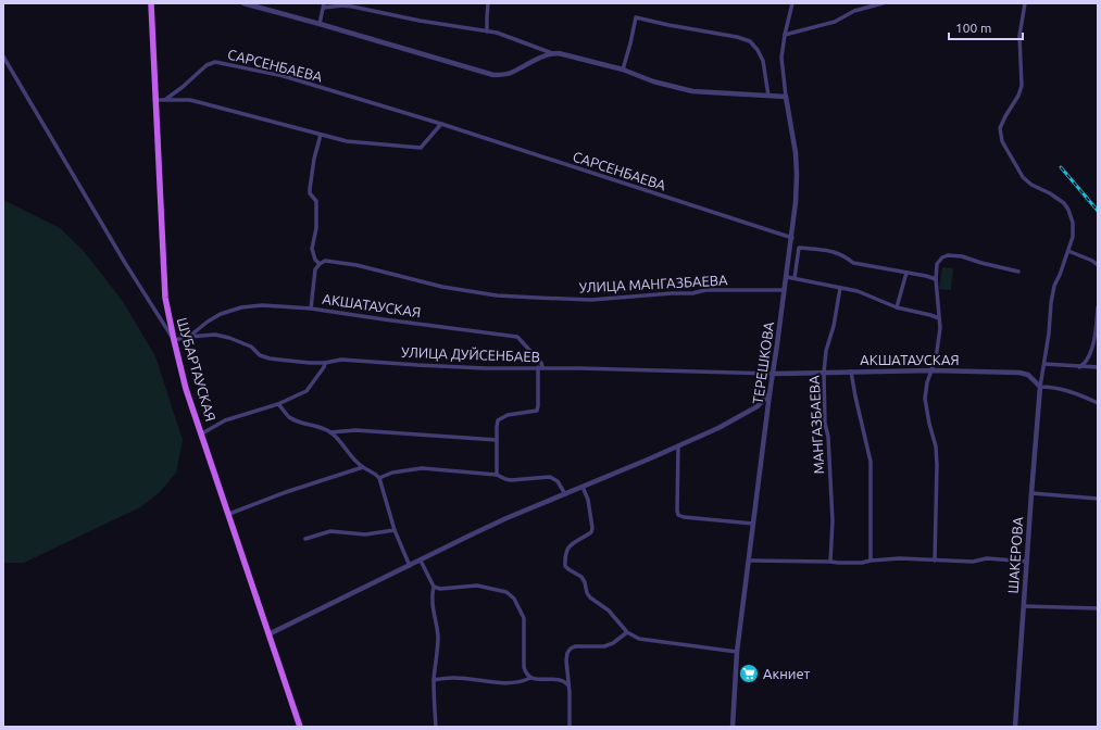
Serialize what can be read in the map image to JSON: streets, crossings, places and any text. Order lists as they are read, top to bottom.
{
  "streets": {
    "main road": ["ШУБАРТАУСКАЯ"],
    "street": [
      "САРСЕНБАЕВА",
      "УЛИЦА МАНГАЗБАЕВА",
      "АКШАТАУСКАЯ",
      "УЛИЦА ДУЙСЕНБАЕВ",
      "ТЕРЕШКОВА",
      "МАНГАЗБАЕВА",
      "ШАКЕРОВА"
    ]
  },
  "crossings": [
    ["САРСЕНБАЕВА", "ТЕРЕШКОВА"],
    ["УЛИЦА МАНГАЗБАЕВА", "ТЕРЕШКОВА"],
    ["АКШАТАУСКАЯ", "УЛИЦА ДУЙСЕНБАЕВ"],
    ["АКШАТАУСКАЯ", "ТЕРЕШКОВА"],
    ["АКШАТАУСКАЯ", "МАНГАЗБАЕВА"],
    ["АКШАТАУСКАЯ", "ШАКЕРОВА"],
    ["УЛИЦА ДУЙСЕНБАЕВ", "ТЕРЕШКОВА"],
    ["УЛИЦА ДУЙСЕНБАЕВ", "ШУБАРТАУСКАЯ"]
  ],
  "places": {
    "supermarket": ["Акниет"]
  },
  "scale_bar": "100 m"
}
